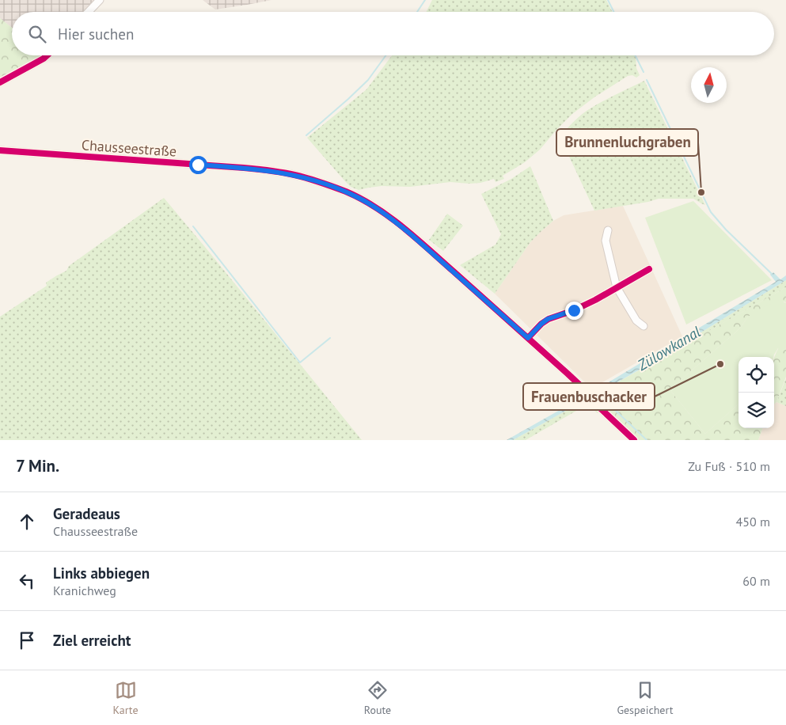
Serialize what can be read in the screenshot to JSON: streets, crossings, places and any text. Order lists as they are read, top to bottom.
{
  "streets": {
    "street": ["Chausseestraße"]
  },
  "water": ["Zülowkanal"],
  "places": ["Brunnenluchgraben", "Frauenbuschacker"],
  "north": "top",
  "page": {
    "search": "Hier suchen",
    "heading": ["7 Min.", "Zu Fuß · 510 m"],
    "list": [
      ["Geradeaus", "Chausseestraße", "450 m"],
      ["Links abbiegen", "Kranichweg", "60 m"],
      "Ziel erreicht"
    ],
    "nav": ["Karte", "Route", "Gespeichert"]
  }
}
